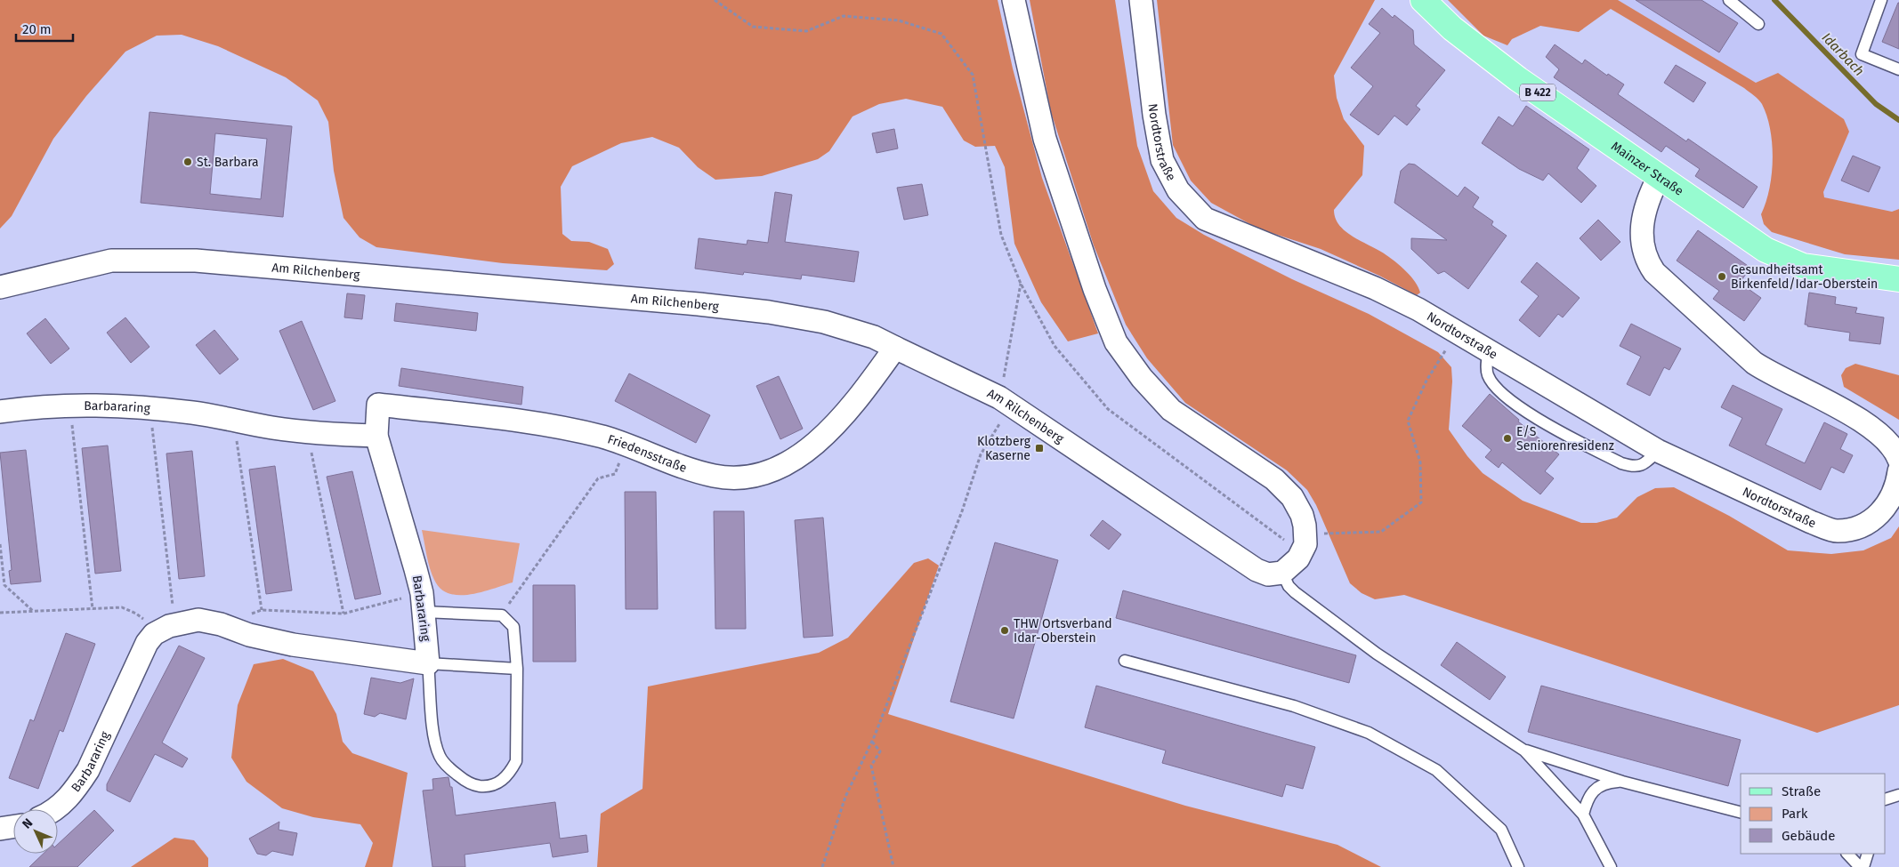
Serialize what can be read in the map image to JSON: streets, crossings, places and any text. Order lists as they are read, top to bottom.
{
  "streets": {
    "main road": ["B 422", "Mainzer Straße"],
    "street": [
      "Nordtorstraße",
      "Am Rilchenberg",
      "Barbararing",
      "Friedensstraße"
    ]
  },
  "crossings": [
    ["Am Rilchenberg", "Friedensstraße"],
    ["Barbararing", "Friedensstraße"]
  ],
  "water": ["Idarbach"],
  "places": {
    "other": [
      "St. Barbara",
      "Gesundheitsamt Birkenfeld/Idar-Oberstein",
      "E/S Seniorenresidenz",
      "THW Ortsverband Idar-Oberstein"
    ],
    "transit": ["Klotzberg Kaserne"]
  },
  "legend": ["Straße", "Park", "Gebäude"],
  "scale_bar": "20 m",
  "north": "top left"
}
